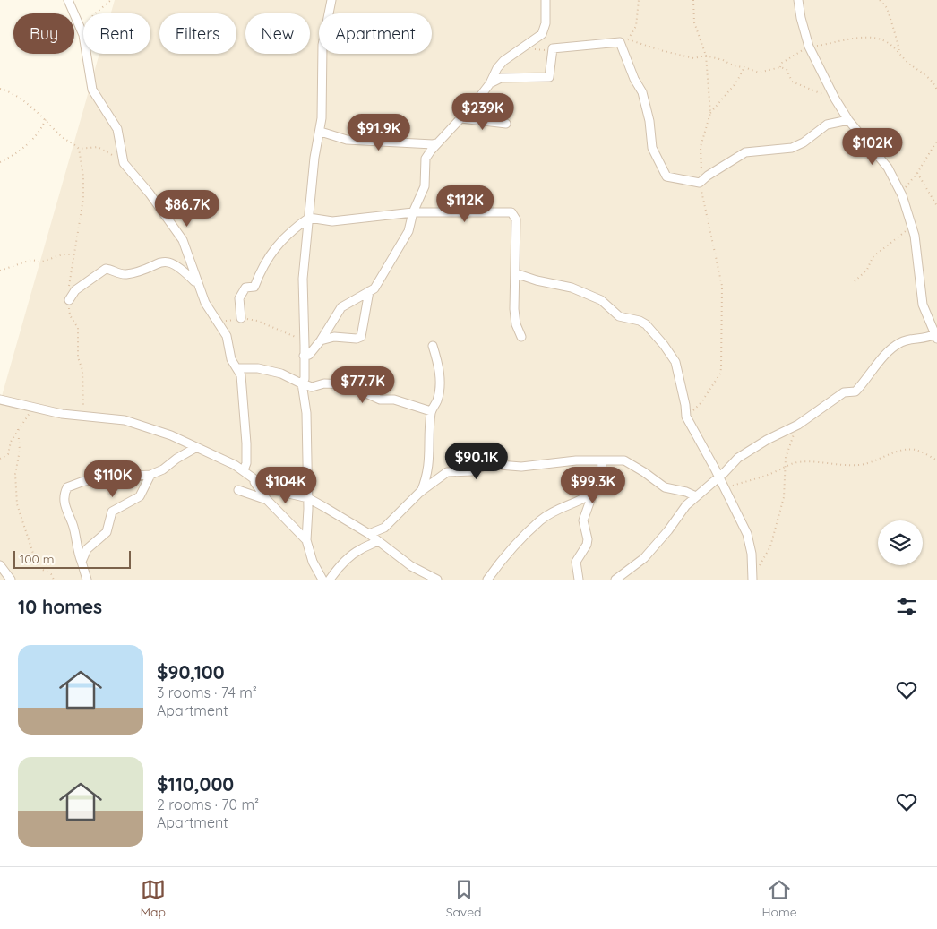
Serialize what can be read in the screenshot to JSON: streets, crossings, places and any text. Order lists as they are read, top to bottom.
{
  "scale_bar": "100 m",
  "page": {
    "chip": [
      "Buy",
      "Rent",
      "Filters",
      "New",
      "Apartment"
    ],
    "price": [
      "$239K",
      "$91.9K",
      "$102K",
      "$112K",
      "$86.7K",
      "$77.7K",
      "$90.1K",
      "$110K",
      "$104K",
      "$99.3K"
    ],
    "scale": "100 m",
    "heading": "10 homes",
    "list": [
      {
        "name": "$90,100",
        "note": "3 rooms · 74 m² · Apartment"
      },
      {
        "name": "$110,000",
        "note": "2 rooms · 70 m² · Apartment"
      }
    ],
    "tabs": ["Map", "Saved", "Home"]
  }
}
